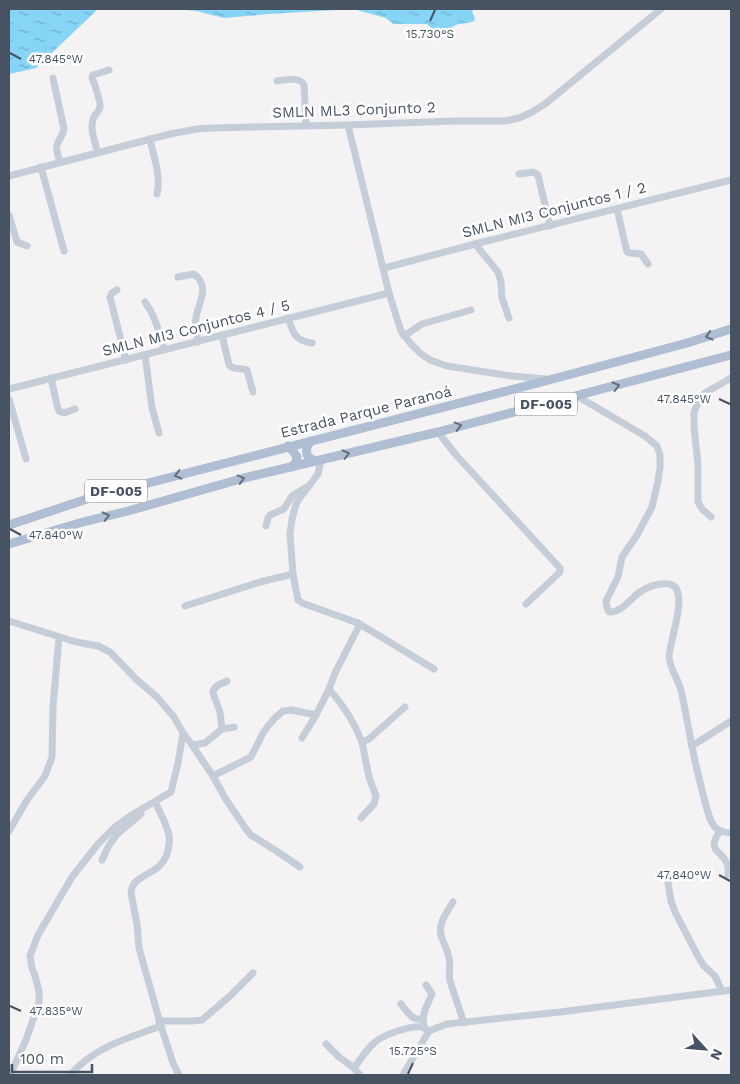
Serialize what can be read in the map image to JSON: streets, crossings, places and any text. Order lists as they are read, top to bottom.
{
  "streets": {
    "main road": ["DF-005", "Estrada Parque Paranoá"],
    "street": ["SMLN ML3 Conjunto 2", "SMLN MI3 Conjuntos 1 / 2", "SMLN MI3 Conjuntos 4 / 5"]
  },
  "scale_bar": "100 m",
  "north": "bottom right",
  "coordinates": [
    "15.730°S",
    "47.845°W",
    "47.840°W",
    "47.835°W",
    "15.725°S"
  ]
}
